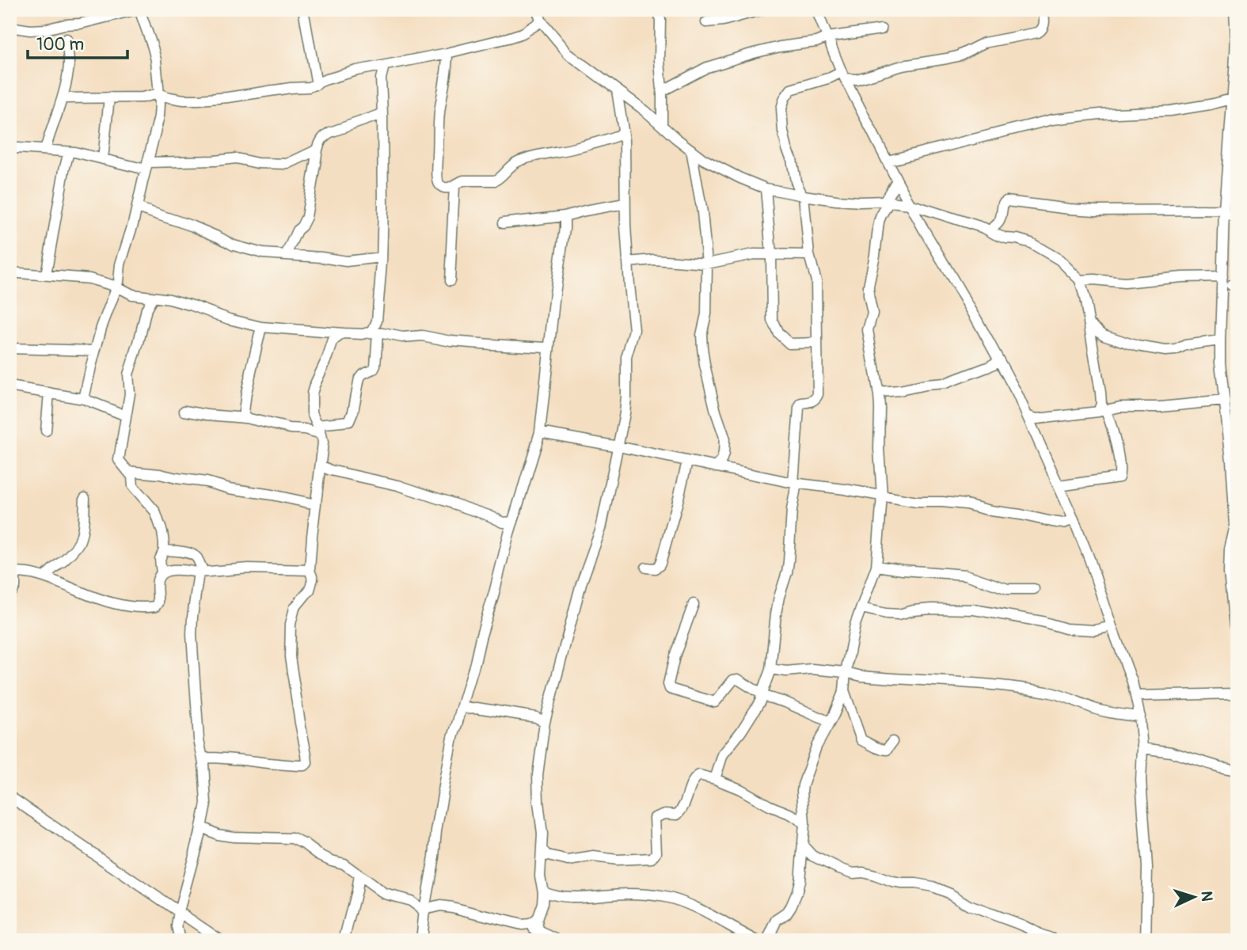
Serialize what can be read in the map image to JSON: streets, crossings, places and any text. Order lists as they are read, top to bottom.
{
  "scale_bar": "100 m",
  "north": "right"
}
